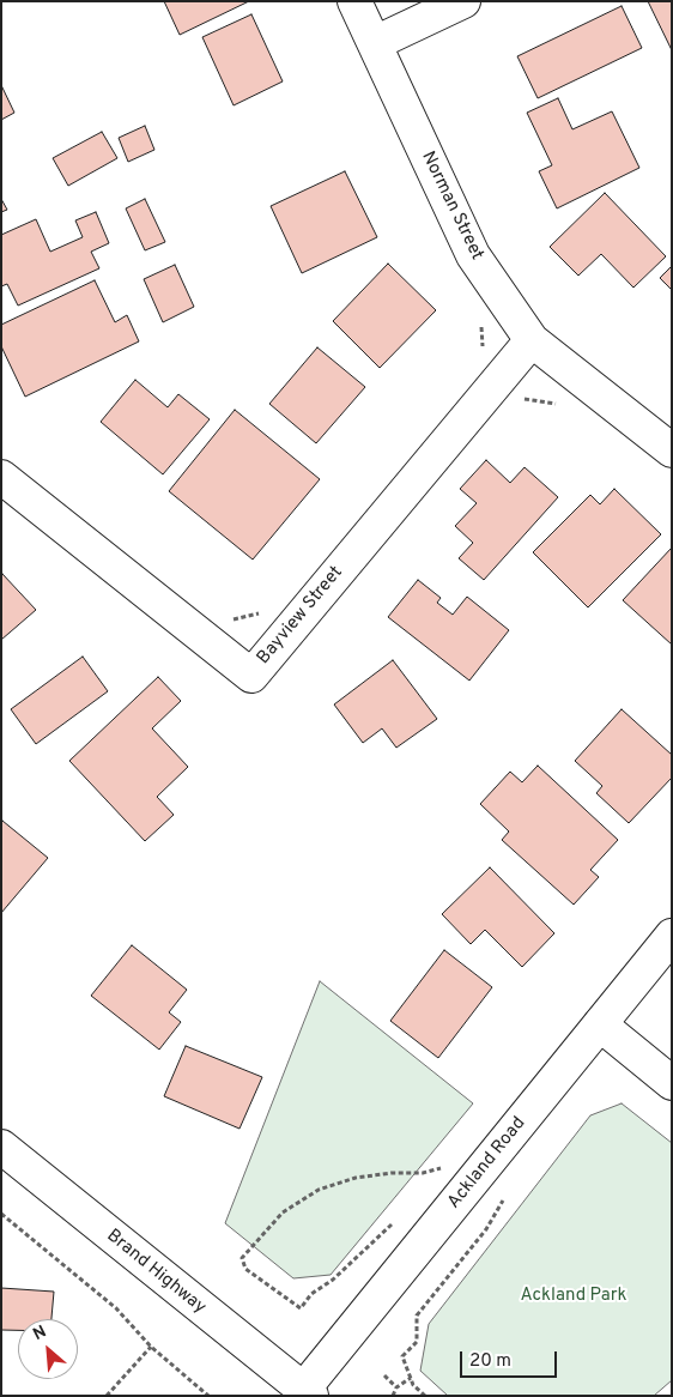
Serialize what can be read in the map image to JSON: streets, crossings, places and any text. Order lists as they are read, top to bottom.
{
  "streets": {
    "main road": [
      "Norman Street",
      "Bayview Street",
      "Ackland Road",
      "Brand Highway"
    ]
  },
  "crossings": [
    ["Norman Street", "Bayview Street"],
    ["Ackland Road", "Brand Highway"]
  ],
  "parks": ["Ackland Park"],
  "scale_bar": "20 m",
  "north": "top left"
}
